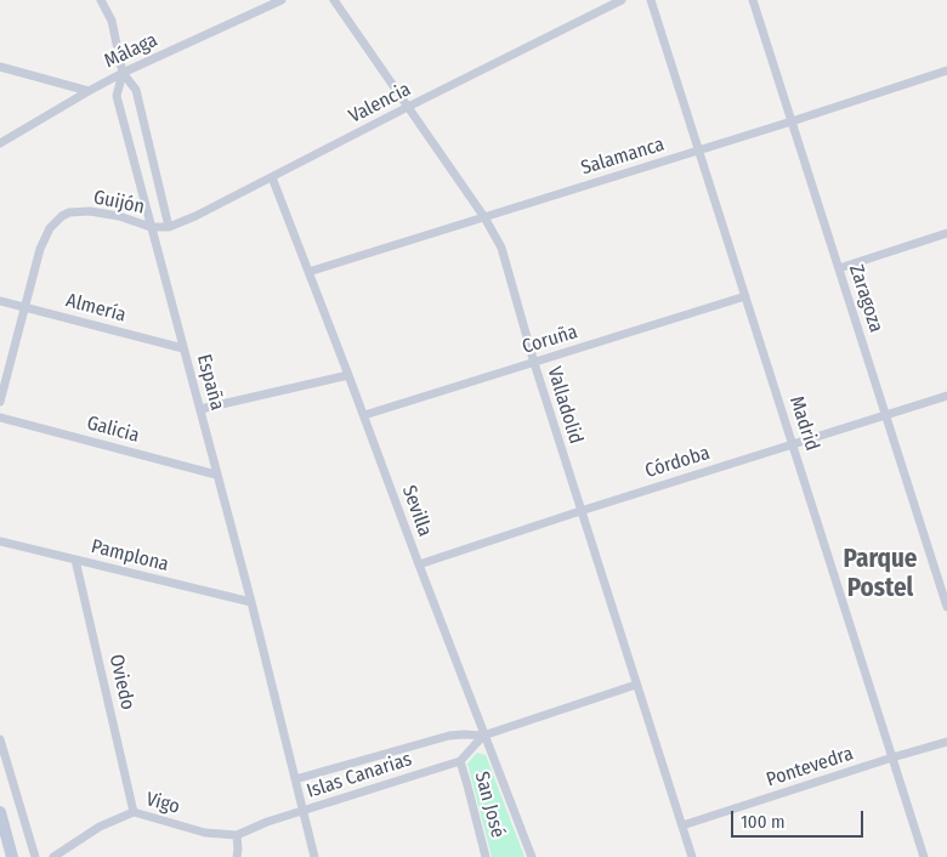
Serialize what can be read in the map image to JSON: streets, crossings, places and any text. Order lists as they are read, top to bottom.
{
  "streets": {
    "street": [
      "Málaga",
      "Valencia",
      "Salamanca",
      "Guijón",
      "Zaragoza",
      "Almería",
      "Coruña",
      "España",
      "Valladolid",
      "Madrid",
      "Galicia",
      "Córdoba",
      "Sevilla",
      "Pamplona",
      "Oviedo",
      "Pontevedra",
      "Islas Canarias",
      "Vigo",
      "San José"
    ]
  },
  "crossings": [
    ["Málaga", "España"],
    ["Valencia", "Guijón"],
    ["Valencia", "España"],
    ["Valencia", "Valladolid"],
    ["Valencia", "Sevilla"],
    ["Salamanca", "Zaragoza"],
    ["Salamanca", "Valladolid"],
    ["Salamanca", "Madrid"],
    ["Salamanca", "Sevilla"],
    ["Guijón", "Almería"],
    ["Guijón", "España"],
    ["Zaragoza", "Córdoba"],
    ["Almería", "España"],
    ["Coruña", "Valladolid"],
    ["Coruña", "Madrid"],
    ["Coruña", "Sevilla"],
    ["España", "Galicia"],
    ["España", "Pamplona"],
    ["España", "Islas Canarias"],
    ["Valladolid", "Córdoba"],
    ["Valladolid", "Pontevedra"],
    ["Valladolid", "Islas Canarias"],
    ["Madrid", "Córdoba"],
    ["Madrid", "Pontevedra"],
    ["Córdoba", "Sevilla"],
    ["Sevilla", "Islas Canarias"],
    ["Pamplona", "Oviedo"],
    ["Oviedo", "Vigo"],
    ["Islas Canarias", "Vigo"],
    ["Islas Canarias", "San José"]
  ],
  "districts": ["Parque Postel"],
  "scale_bar": "100 m"
}
